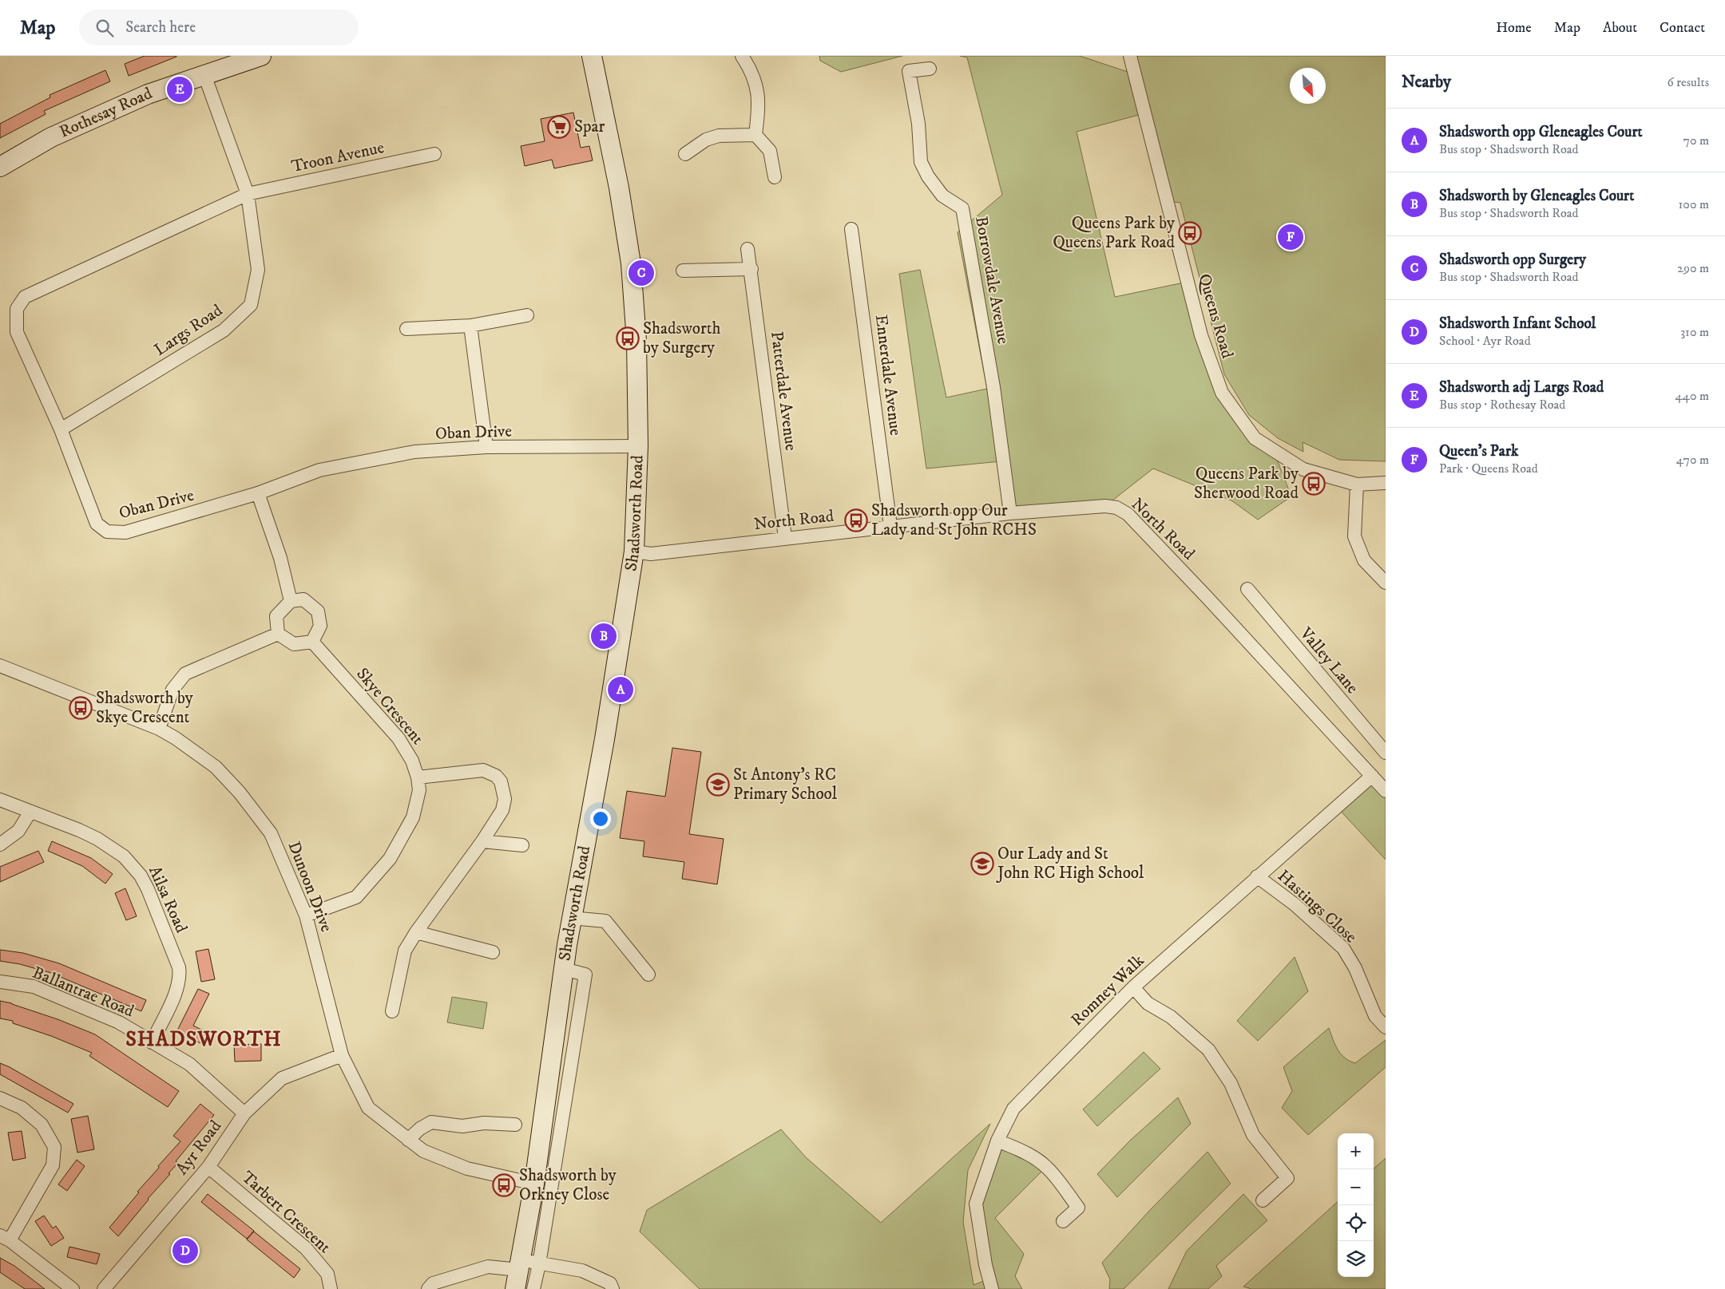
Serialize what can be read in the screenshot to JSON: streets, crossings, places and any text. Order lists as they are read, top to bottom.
{
  "streets": {
    "main road": ["Rothesay Road", "Shadsworth Road"],
    "street": [
      "Troon Avenue",
      "Borrowdale Avenue",
      "Queens Road",
      "Largs Road",
      "Ennerdale Avenue",
      "Patterdale Avenue",
      "Oban Drive",
      "North Road",
      "Valley Lane",
      "Skye Crescent",
      "Dunoon Drive",
      "Ailsa Road",
      "Hastings Close",
      "Romney Walk",
      "Ballantrae Road",
      "Ayr Road",
      "Tarbert Crescent"
    ]
  },
  "crossings": [
    ["Rothesay Road", "Largs Road"],
    ["Troon Avenue", "Largs Road"],
    ["Troon Avenue", "Oban Drive"],
    ["Borrowdale Avenue", "North Road"],
    ["Largs Road", "Oban Drive"],
    ["Ennerdale Avenue", "North Road"],
    ["Patterdale Avenue", "North Road"],
    ["Oban Drive", "Shadsworth Road"],
    ["Shadsworth Road", "North Road"],
    ["Shadsworth Road", "Dunoon Drive"],
    ["North Road", "Romney Walk"],
    ["Skye Crescent", "Dunoon Drive"],
    ["Dunoon Drive", "Ayr Road"],
    ["Ailsa Road", "Ballantrae Road"],
    ["Hastings Close", "Romney Walk"],
    ["Ballantrae Road", "Ayr Road"],
    ["Ayr Road", "Tarbert Crescent"]
  ],
  "districts": ["SHADSWORTH"],
  "places": {
    "supermarket": ["Spar"],
    "bus stop": [
      "Queens Park by Queens Park Road",
      "Shadsworth by Surgery",
      "Queens Park by Sherwood Road",
      "Shadsworth opp Our Lady and St John RCHS",
      "Shadsworth by Skye Crescent",
      "Shadsworth by Orkney Close"
    ],
    "school or university": ["St Antony's RC Primary School", "Our Lady and St John RC High School"]
  },
  "north": "bottom right",
  "page": {
    "header": "Map",
    "search": "Search here",
    "nav": [
      "Home",
      "Map",
      "About",
      "Contact"
    ],
    "heading": ["Nearby", "6 results"],
    "pins": [
      "E",
      "F",
      "C",
      "B",
      "A",
      "D"
    ],
    "list": [
      {
        "mark": "A",
        "name": "Shadsworth opp Gleneagles Court",
        "note": "Bus stop · Shadsworth Road",
        "value": "70 m"
      },
      {
        "mark": "B",
        "name": "Shadsworth by Gleneagles Court",
        "note": "Bus stop · Shadsworth Road",
        "value": "100 m"
      },
      {
        "mark": "C",
        "name": "Shadsworth opp Surgery",
        "note": "Bus stop · Shadsworth Road",
        "value": "290 m"
      },
      {
        "mark": "D",
        "name": "Shadsworth Infant School",
        "note": "School · Ayr Road",
        "value": "310 m"
      },
      {
        "mark": "E",
        "name": "Shadsworth adj Largs Road",
        "note": "Bus stop · Rothesay Road",
        "value": "440 m"
      },
      {
        "mark": "F",
        "name": "Queen's Park",
        "note": "Park · Queens Road",
        "value": "470 m"
      }
    ],
    "map_buttons": ["+", "−"]
  }
}
